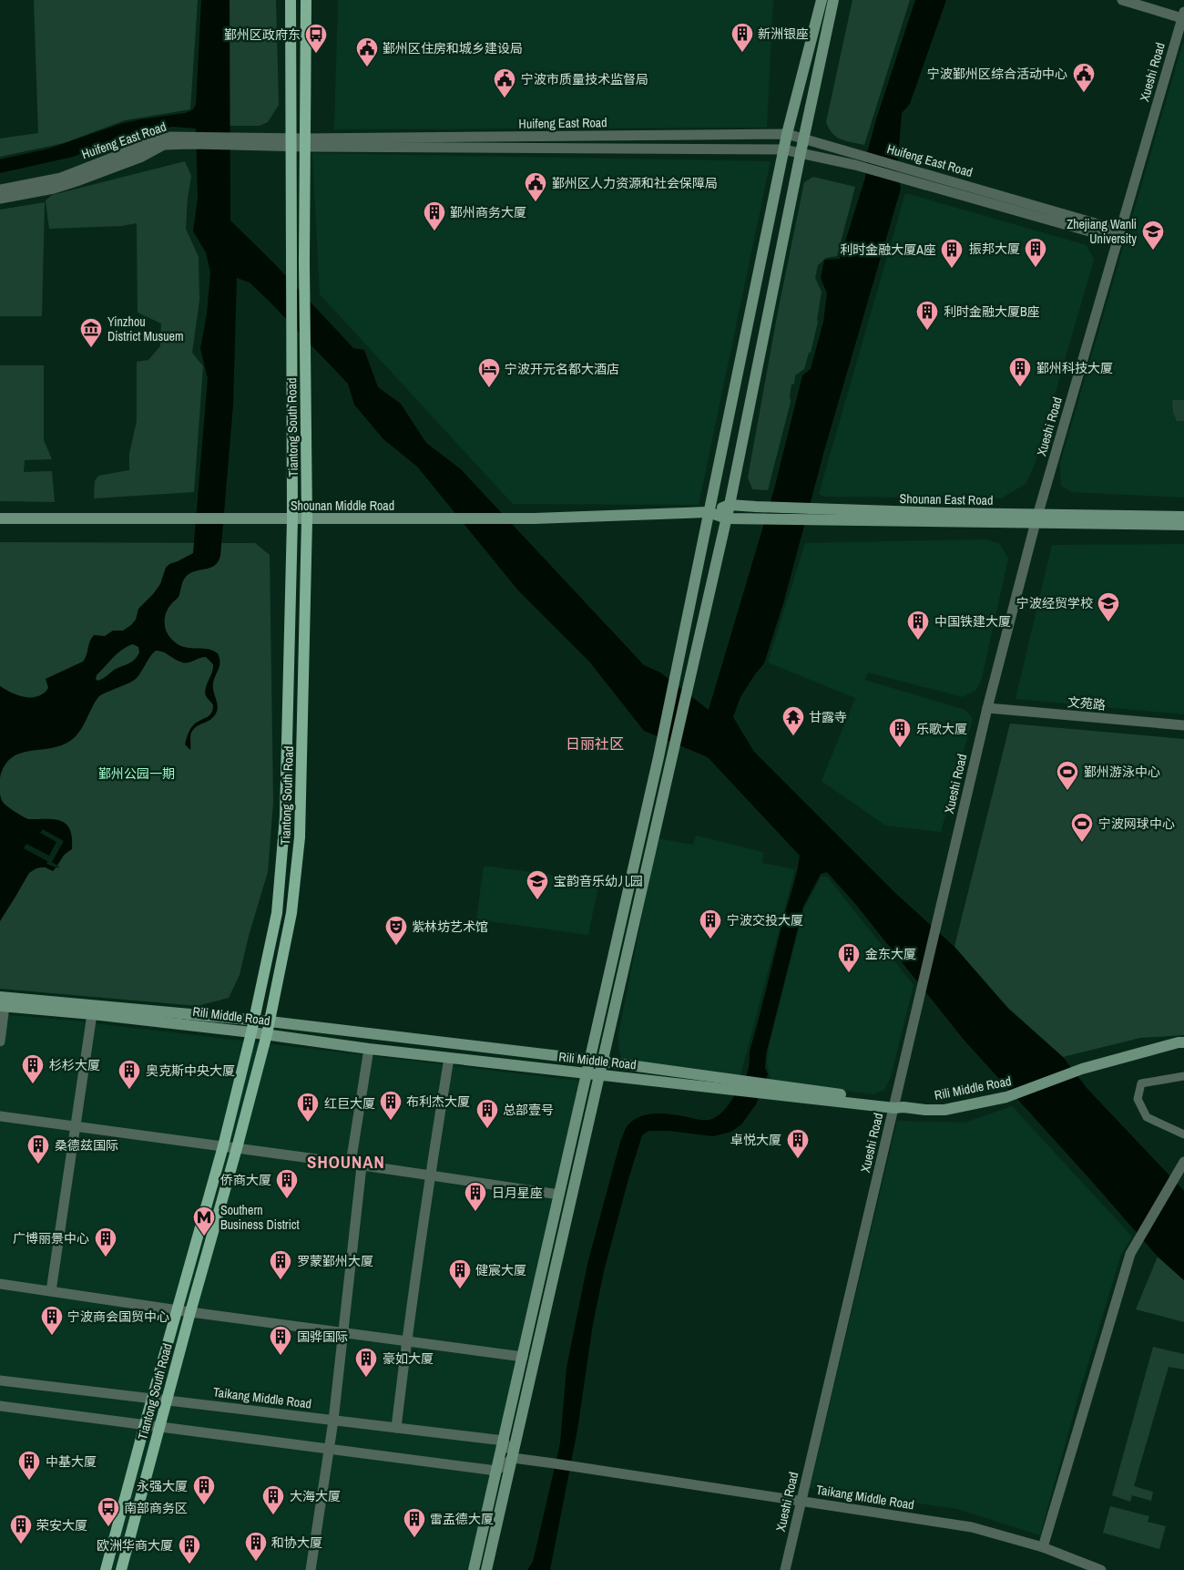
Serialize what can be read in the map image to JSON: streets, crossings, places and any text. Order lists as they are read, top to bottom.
{
  "streets": {
    "main road": [
      "Tiantong South Road",
      "Shounan East Road",
      "Shounan Middle Road",
      "Rili Middle Road"
    ],
    "street": [
      "Xueshi Road",
      "Huifeng East Road",
      "文苑路",
      "Taikang Middle Road"
    ]
  },
  "crossings": [
    ["Xueshi Road", "Huifeng East Road"],
    ["Xueshi Road", "Shounan East Road"],
    ["Xueshi Road", "文苑路"],
    ["Xueshi Road", "Rili Middle Road"],
    ["Xueshi Road", "Taikang Middle Road"],
    ["Huifeng East Road", "Tiantong South Road"],
    ["Tiantong South Road", "Shounan Middle Road"],
    ["Tiantong South Road", "Rili Middle Road"],
    ["Tiantong South Road", "Taikang Middle Road"],
    ["Shounan East Road", "Shounan Middle Road"]
  ],
  "districts": ["日丽社区", "SHOUNAN"],
  "parks": ["鄞州公园一期"],
  "places": {
    "building": [
      "新洲银座",
      "鄞州商务大厦",
      "振邦大厦",
      "利时金融大厦A座",
      "利时金融大厦B座",
      "鄞州科技大厦",
      "中国铁建大厦",
      "乐歌大厦",
      "宁波交投大厦",
      "金东大厦",
      "杉杉大厦",
      "奥克斯中央大厦",
      "布利杰大厦",
      "红巨大厦",
      "总部壹号",
      "卓悦大厦",
      "桑德兹国际",
      "侨商大厦",
      "日月星座",
      "广博丽景中心",
      "罗蒙鄞州大厦",
      "健宸大厦",
      "宁波商会国贸中心",
      "国骅国际",
      "豪如大厦",
      "中基大厦",
      "永强大厦",
      "大海大厦",
      "雷孟德大厦",
      "荣安大厦",
      "和协大厦",
      "欧洲华商大厦"
    ],
    "bus stop": ["鄞州区政府东", "南部商务区"],
    "public building": [
      "鄞州区住房和城乡建设局",
      "宁波鄞州区综合活动中心",
      "宁波市质量技术监督局",
      "鄞州区人力资源和社会保障局"
    ],
    "school or university": ["Zhejiang Wanli University", "宁波经贸学校", "宝韵音乐幼儿园"],
    "museum": ["Yinzhou District Musuem"],
    "hotel": ["宁波开元名都大酒店"],
    "temple": ["甘露寺"],
    "sports": ["鄞州游泳中心", "宁波网球中心"],
    "theatre": ["紫林坊艺术馆"],
    "metro station": ["Southern Business District"]
  }
}
